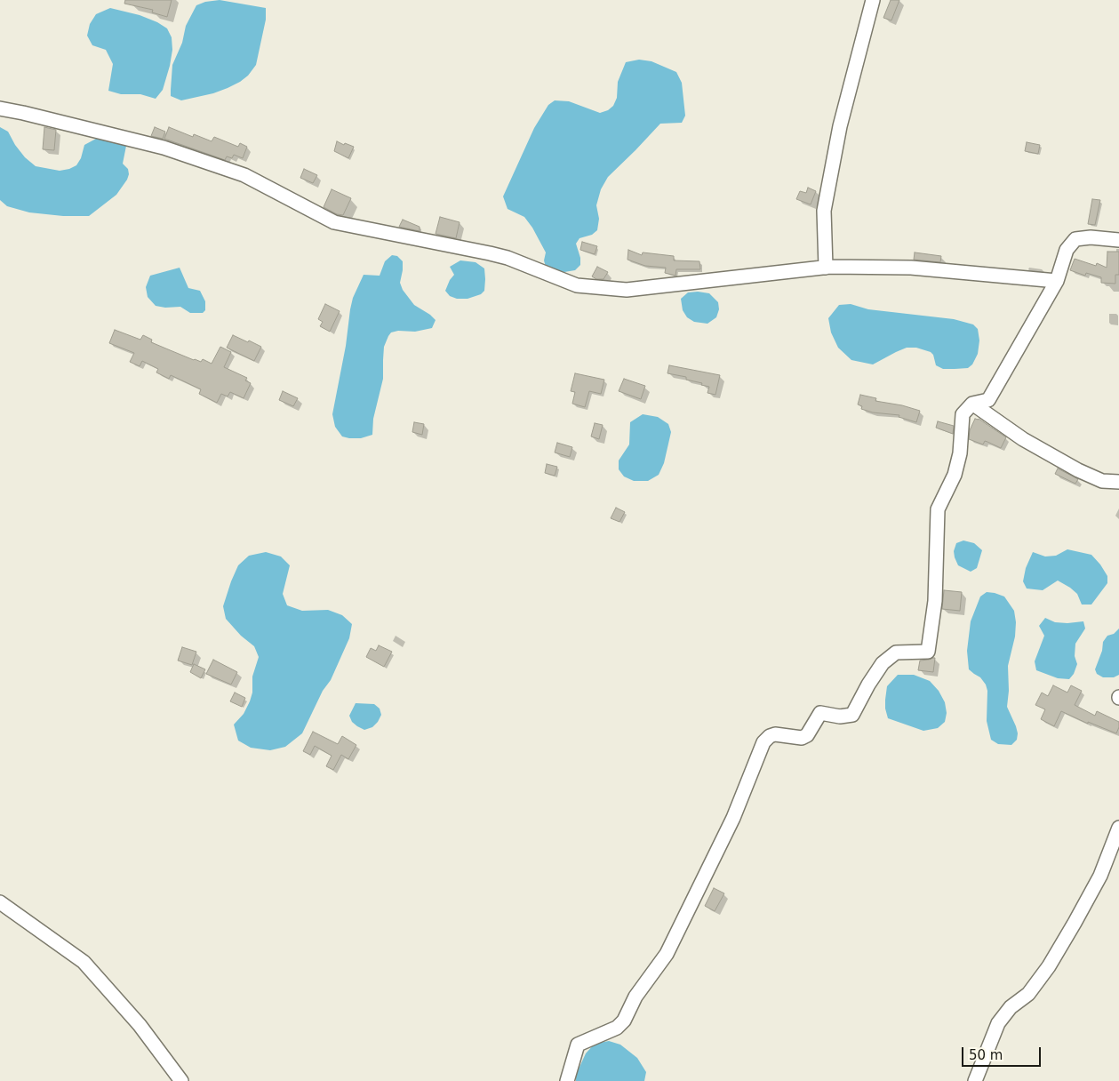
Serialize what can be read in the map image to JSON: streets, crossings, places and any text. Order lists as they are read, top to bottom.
{
  "scale_bar": "50 m"
}
